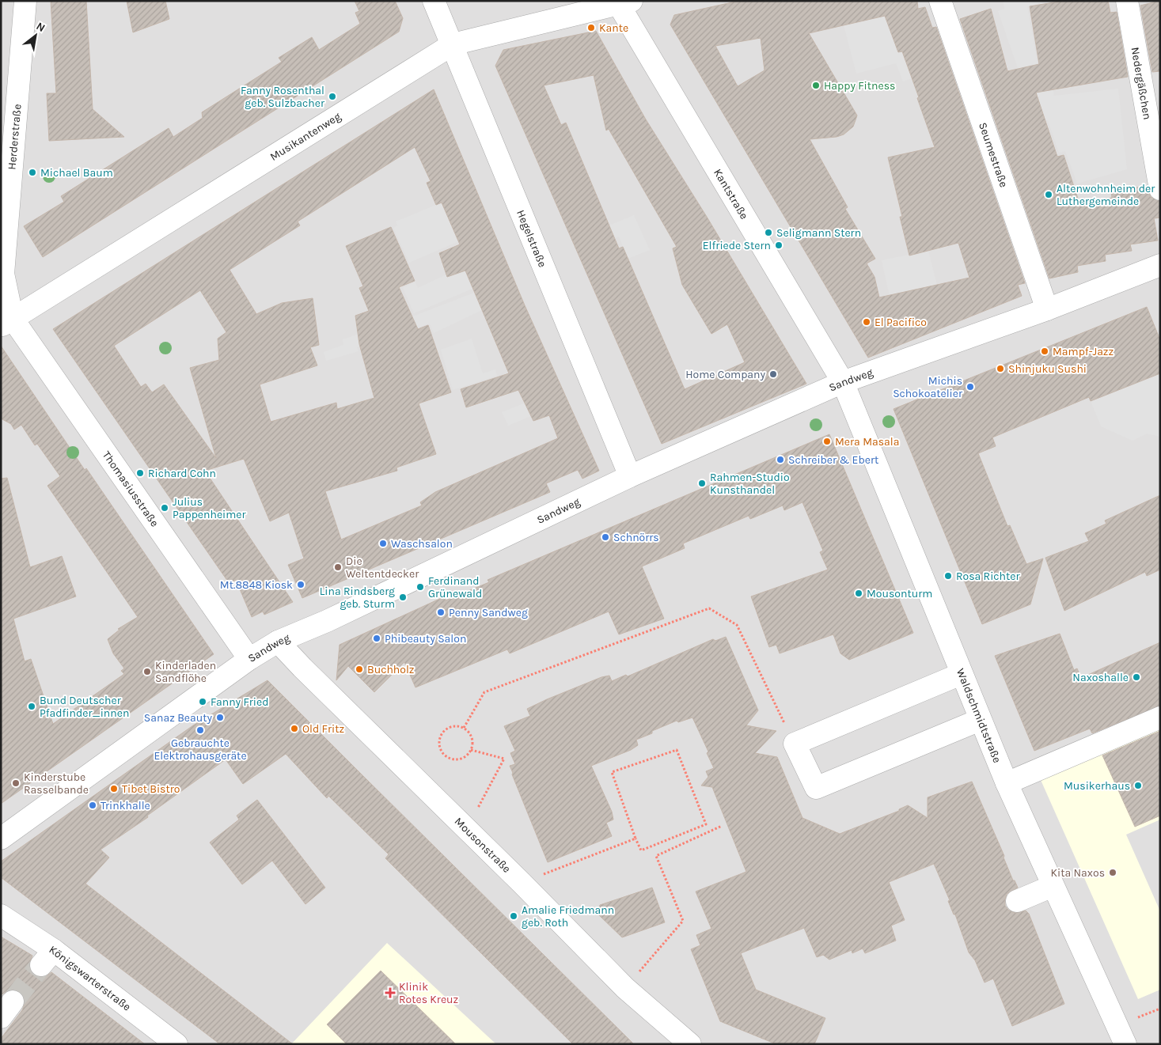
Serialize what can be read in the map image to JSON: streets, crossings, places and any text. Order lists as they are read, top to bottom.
{
  "streets": {
    "street": [
      "Nedergäßchen",
      "Musikantenweg",
      "Herderstraße",
      "Seumestraße",
      "Kantstraße",
      "Hegelstraße",
      "Sandweg",
      "Thomasiusstraße",
      "Waldschmidtstraße",
      "Mousonstraße",
      "Königswarterstraße"
    ]
  },
  "crossings": [
    ["Musikantenweg", "Herderstraße"],
    ["Musikantenweg", "Kantstraße"],
    ["Musikantenweg", "Hegelstraße"],
    ["Musikantenweg", "Thomasiusstraße"],
    ["Herderstraße", "Thomasiusstraße"],
    ["Seumestraße", "Sandweg"],
    ["Kantstraße", "Sandweg"],
    ["Kantstraße", "Waldschmidtstraße"],
    ["Hegelstraße", "Sandweg"],
    ["Sandweg", "Thomasiusstraße"],
    ["Sandweg", "Waldschmidtstraße"],
    ["Sandweg", "Mousonstraße"]
  ],
  "places": {
    "other": [
      "Kante",
      "Happy Fitness",
      "Fanny Rosenthal geb. Sulzbacher",
      "Michael Baum",
      "Altenwohnheim der Luthergemeinde",
      "Seligmann Stern",
      "Elfriede Stern",
      "El Pacifico",
      "Mampf-Jazz",
      "Shinjuku Sushi",
      "Home Company",
      "Michis Schokoatelier",
      "Mera Masala",
      "Schreiber & Ebert",
      "Richard Cohn",
      "Rahmen-Studio Kunsthandel",
      "Julius Pappenheimer",
      "Schnörrs",
      "Waschsalon",
      "Die Weltentdecker",
      "Rosa Richter",
      "Mt.8848 Kiosk",
      "Ferdinand Grünewald",
      "Mousonturm",
      "Lina Rindsberg geb. Sturm",
      "Penny Sandweg",
      "Phibeauty Salon",
      "Buchholz",
      "Kinderladen Sandflöhe",
      "Naxoshalle",
      "Fanny Fried",
      "Bund Deutscher Pfadfinder_innen",
      "Sanaz Beauty",
      "Old Fritz",
      "Gebrauchte Elektrohausgeräte",
      "Kinderstube Rasselbande",
      "Musikerhaus",
      "Tibet Bistro",
      "Trinkhalle",
      "Kita Naxos",
      "Amalie Friedmann geb. Roth"
    ],
    "health": ["Klinik Rotes Kreuz"]
  },
  "north": "top right"
}
